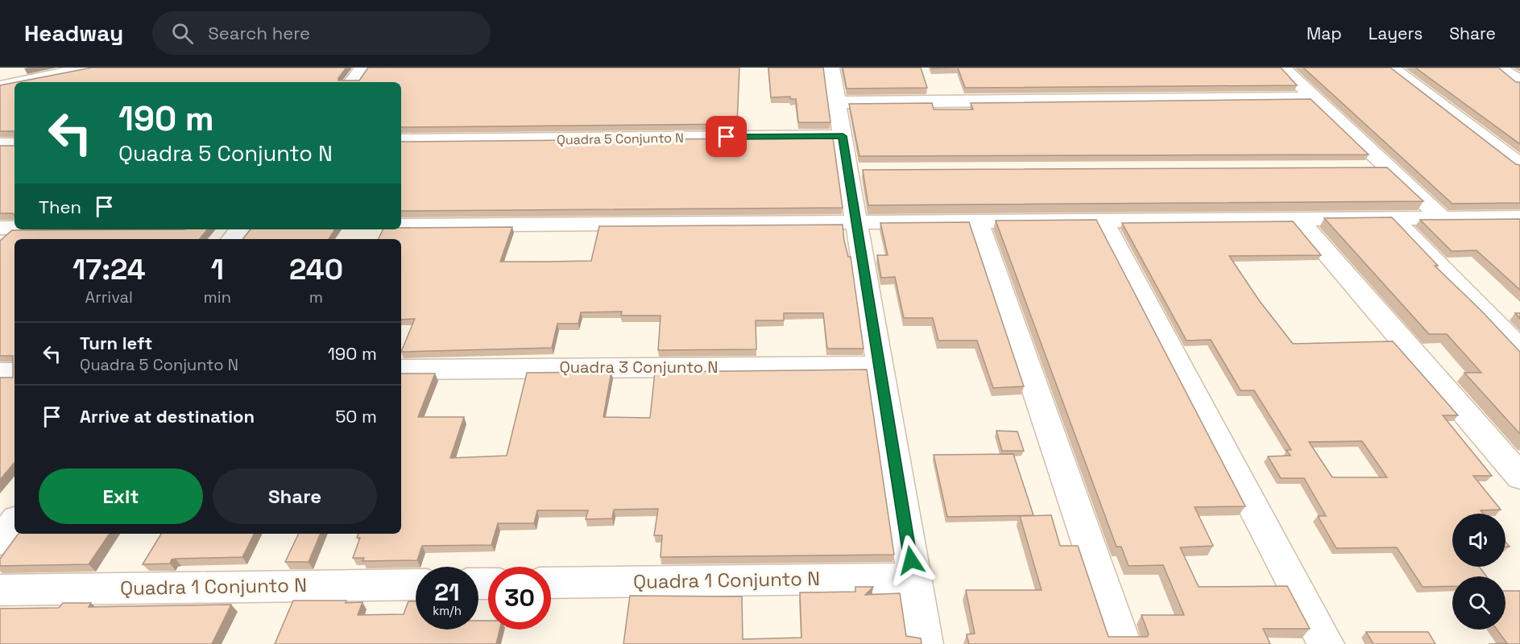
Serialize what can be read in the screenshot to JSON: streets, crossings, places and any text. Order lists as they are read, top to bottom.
{
  "streets": {
    "street": ["Quadra 5 Conjunto N", "Quadra 3 Conjunto N", "Quadra 1 Conjunto N"]
  },
  "page": {
    "header": "Headway",
    "search": "Search here",
    "nav": ["Map", "Layers", "Share"],
    "turn": ["190 m", "Quadra 5 Conjunto N"],
    "then": "Then",
    "eta": [
      "17:24",
      "Arrival",
      "1",
      "min",
      "240",
      "m"
    ],
    "list": [
      {
        "name": "Turn left",
        "note": "Quadra 5 Conjunto N",
        "value": "190 m"
      },
      {
        "name": "Arrive at destination",
        "value": "50 m"
      }
    ],
    "buttons": ["Exit", "Share"],
    "speed": "21 km/h",
    "limit": "30"
  }
}
